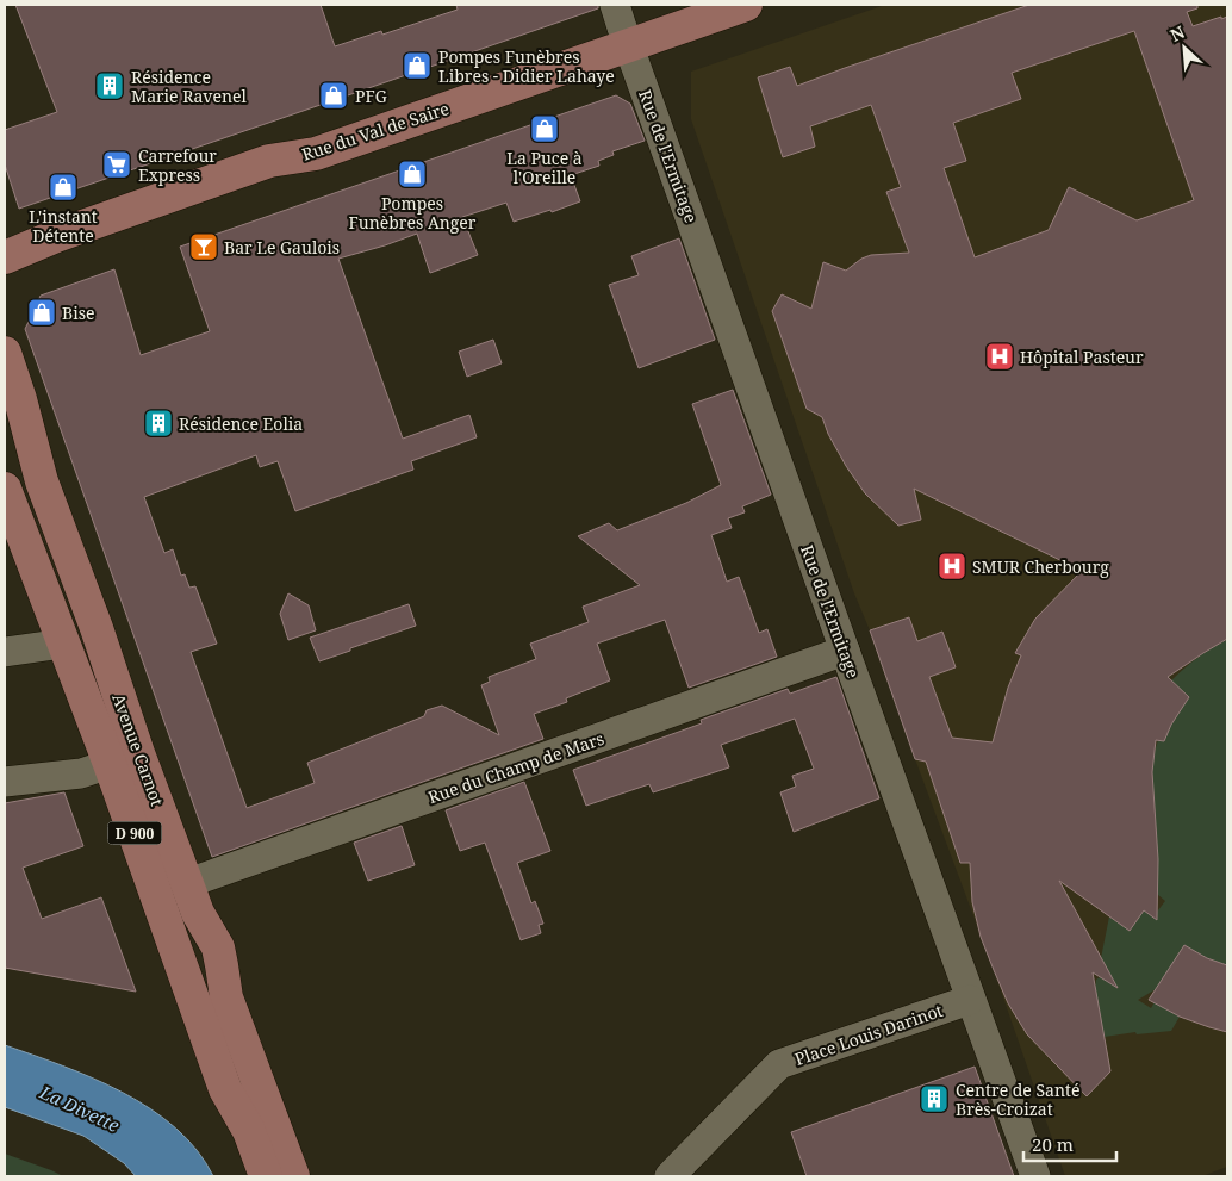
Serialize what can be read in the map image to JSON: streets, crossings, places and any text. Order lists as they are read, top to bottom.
{
  "streets": {
    "main road": ["Rue du Val de Saire", "Avenue Carnot", "D 900"],
    "street": ["Rue de l'Ermitage", "Rue du Champ de Mars", "Place Louis Darinot"]
  },
  "crossings": [
    ["Rue du Val de Saire", "Rue de l'Ermitage"],
    ["Rue de l'Ermitage", "Rue du Champ de Mars"],
    ["Rue de l'Ermitage", "Place Louis Darinot"],
    ["Avenue Carnot", "Rue du Champ de Mars"]
  ],
  "water": ["La Divette"],
  "places": {
    "shop": [
      "Pompes Funèbres Libres - Didier Lahaye",
      "PFG",
      "La Puce à l'Oreille",
      "Pompes Funèbres Anger",
      "L'instant Détente",
      "Bise"
    ],
    "building": ["Résidence Marie Ravenel", "Résidence Eolia", "Centre de Santé Brès-Croizat"],
    "supermarket": ["Carrefour Express"],
    "bar": ["Bar Le Gaulois"],
    "hospital": ["Hôpital Pasteur", "SMUR Cherbourg"]
  },
  "scale_bar": "20 m",
  "north": "top left"
}
